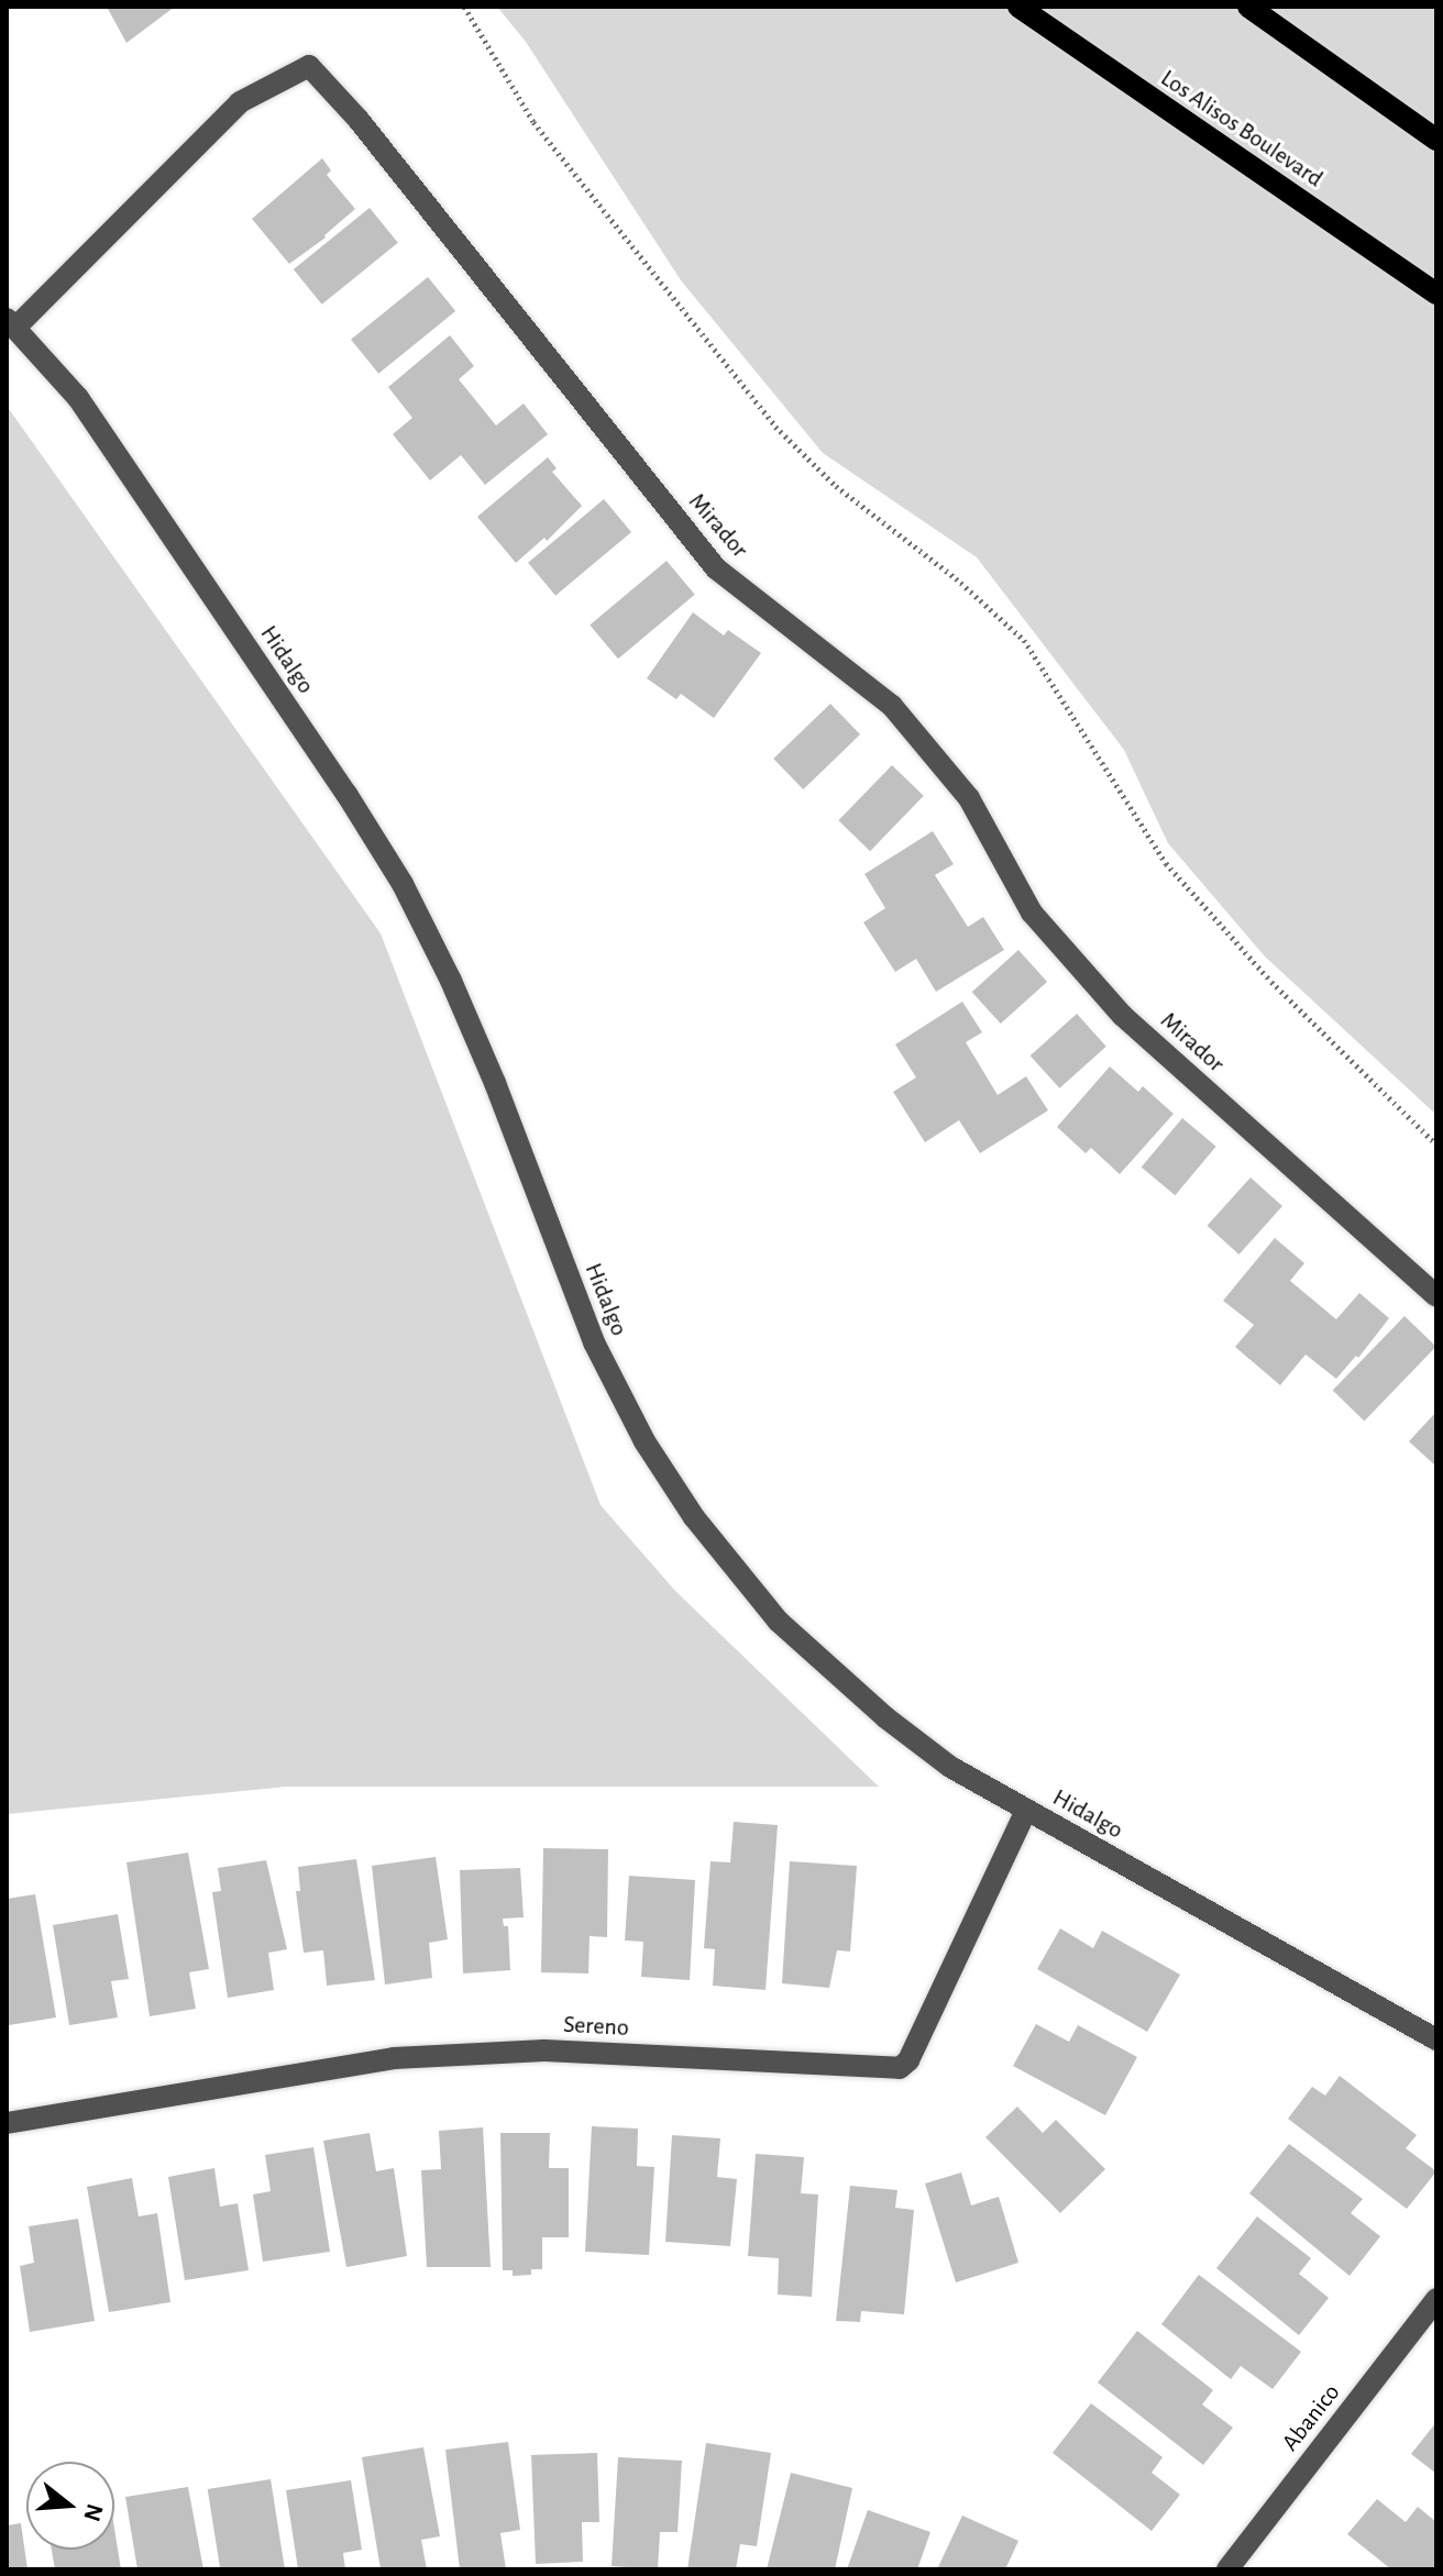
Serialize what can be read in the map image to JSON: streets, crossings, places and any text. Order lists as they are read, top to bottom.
{
  "streets": {
    "main road": ["Los Alisos Boulevard"],
    "street": [
      "Mirador",
      "Hidalgo",
      "Sereno",
      "Abanico"
    ]
  },
  "crossings": [
    ["Mirador", "Hidalgo"],
    ["Hidalgo", "Sereno"]
  ],
  "north": "right"
}
